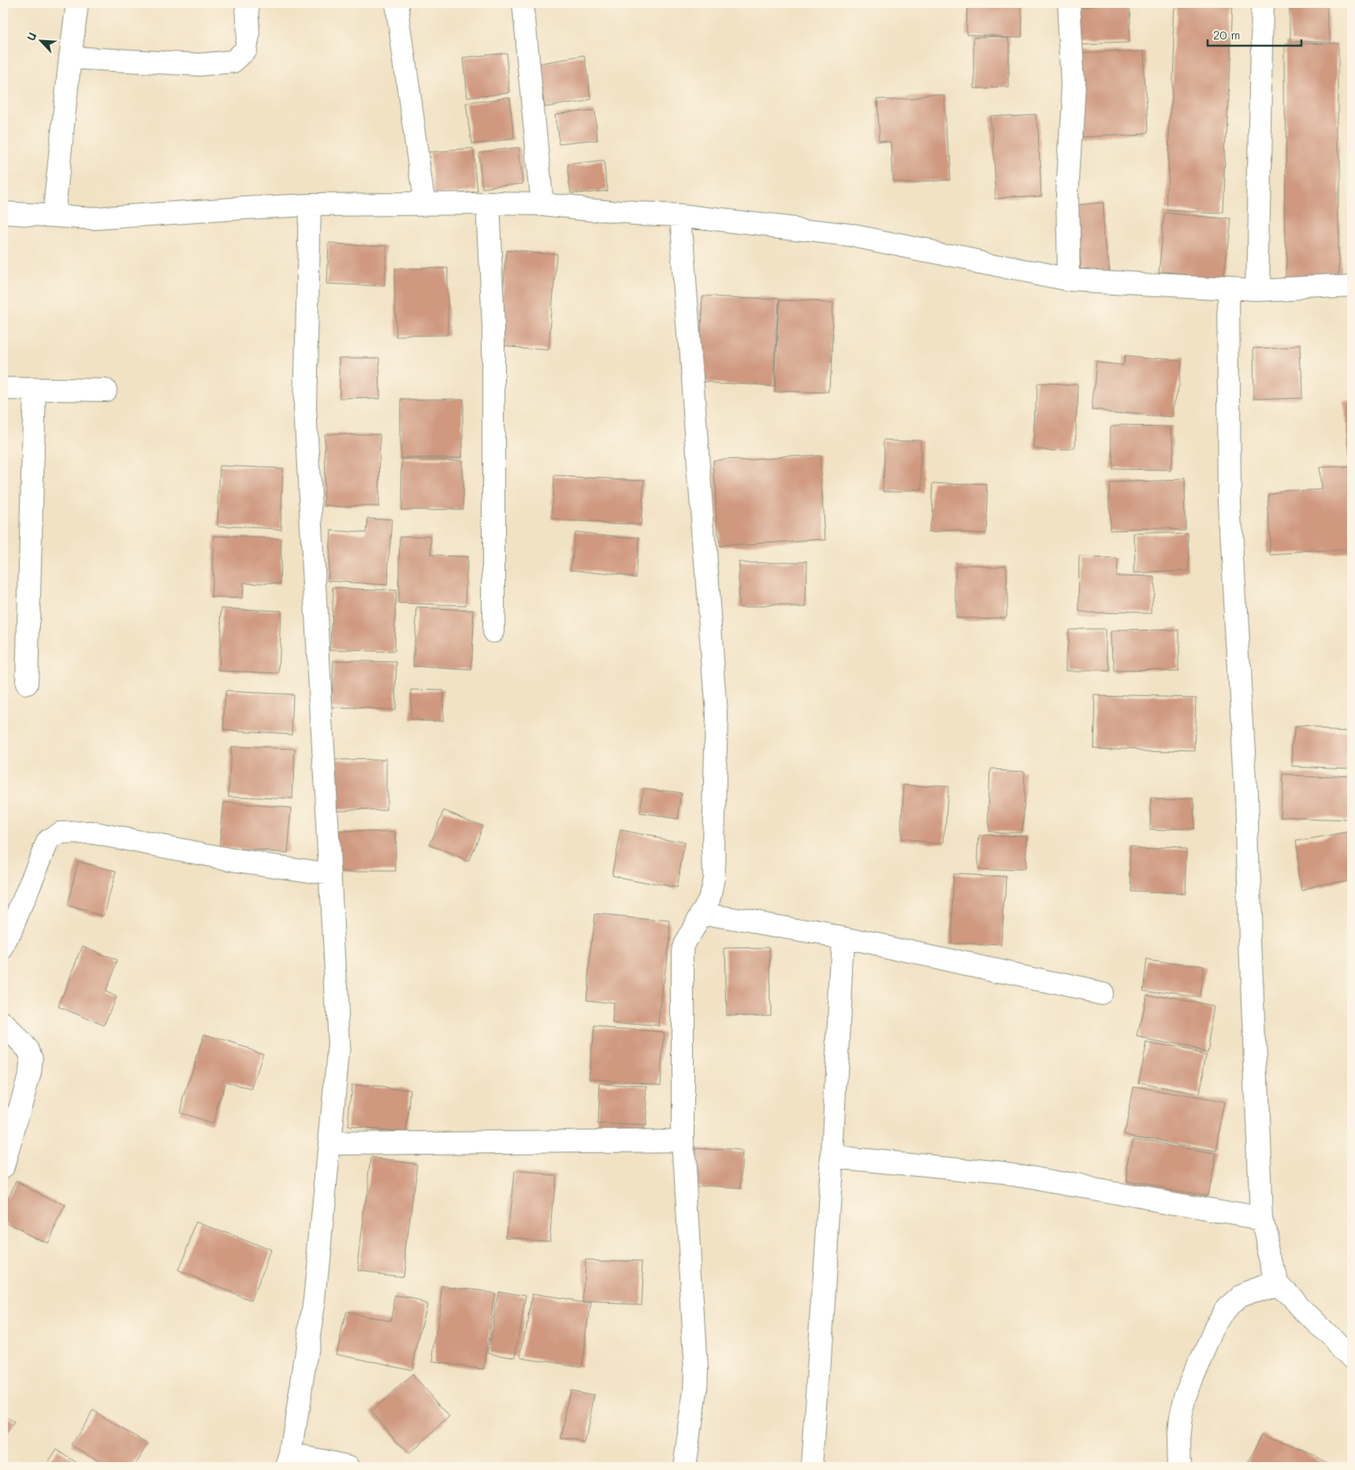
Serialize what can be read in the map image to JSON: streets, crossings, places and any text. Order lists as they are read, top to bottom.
{
  "scale_bar": "20 m",
  "north": "top left"
}
